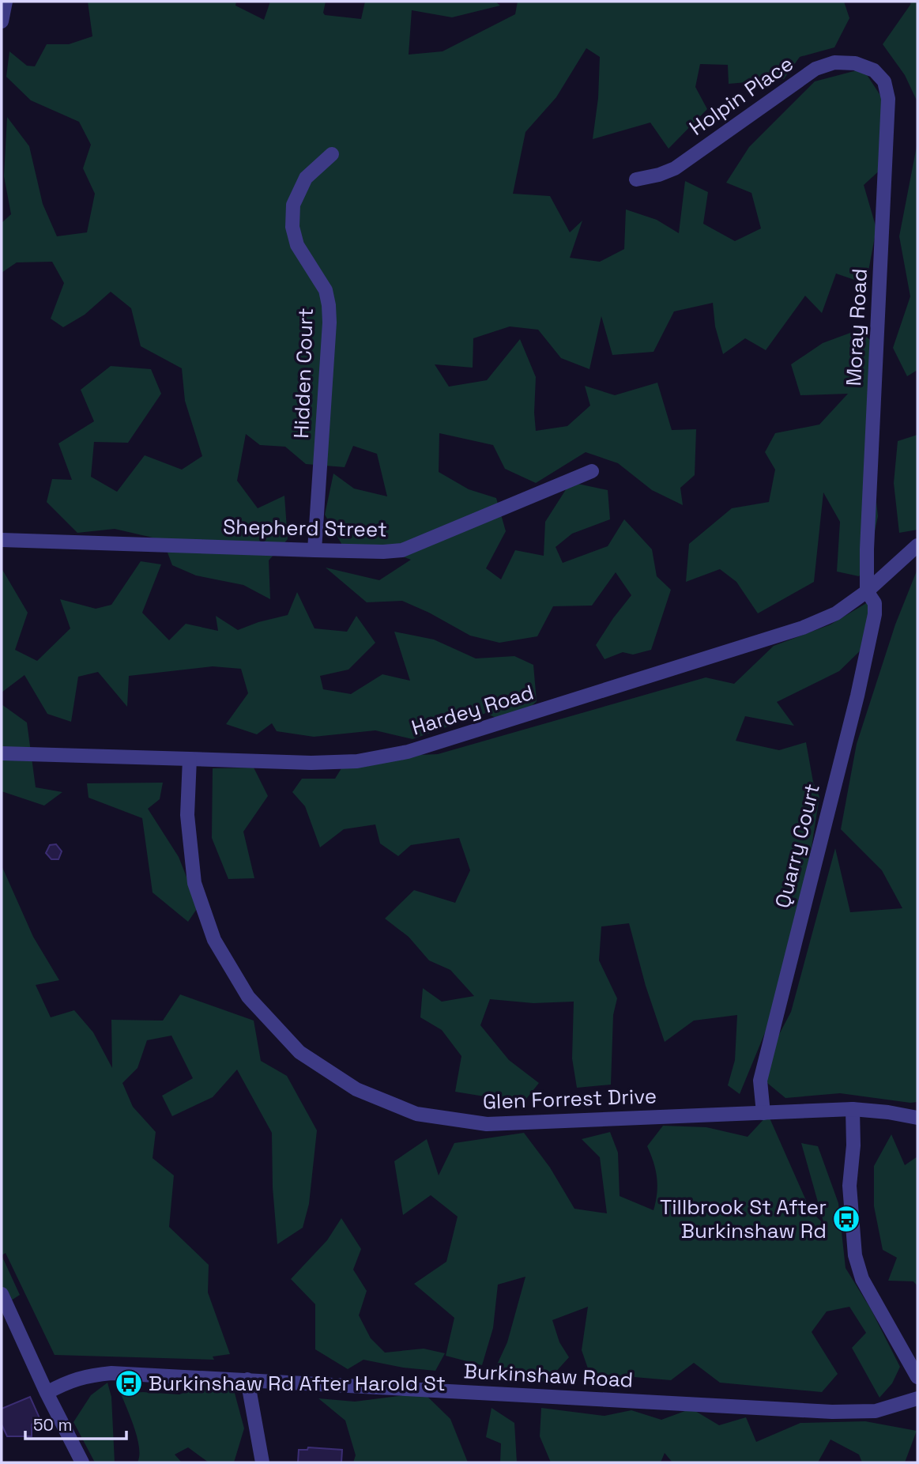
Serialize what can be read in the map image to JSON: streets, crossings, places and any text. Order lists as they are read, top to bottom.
{
  "streets": {
    "street": [
      "Holpin Place",
      "Moray Road",
      "Hidden Court",
      "Shepherd Street",
      "Hardey Road",
      "Quarry Court",
      "Glen Forrest Drive",
      "Burkinshaw Road"
    ]
  },
  "crossings": [
    ["Holpin Place", "Moray Road"],
    ["Moray Road", "Hardey Road"],
    ["Moray Road", "Quarry Court"],
    ["Hidden Court", "Shepherd Street"],
    ["Hardey Road", "Quarry Court"],
    ["Hardey Road", "Glen Forrest Drive"],
    ["Quarry Court", "Glen Forrest Drive"]
  ],
  "places": {
    "bus stop": ["Tillbrook St After Burkinshaw Rd", "Burkinshaw Rd After Harold St"]
  },
  "scale_bar": "50 m"
}
